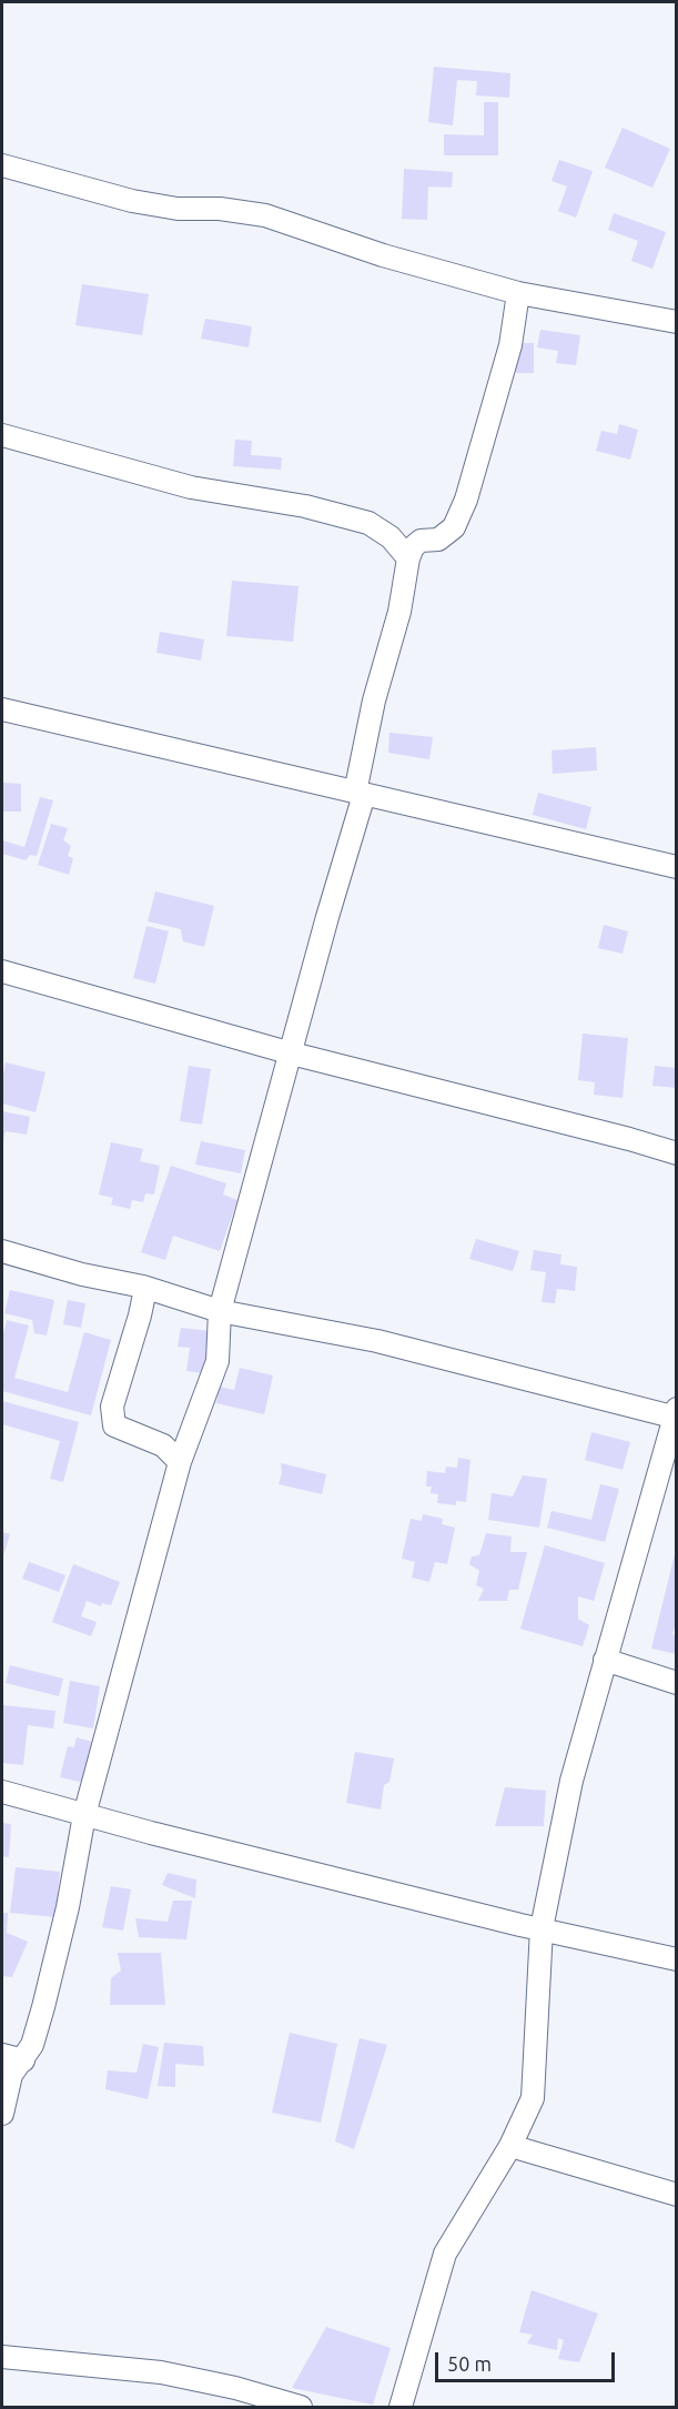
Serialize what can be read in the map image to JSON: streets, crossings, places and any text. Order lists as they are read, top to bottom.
{
  "scale_bar": "50 m"
}
